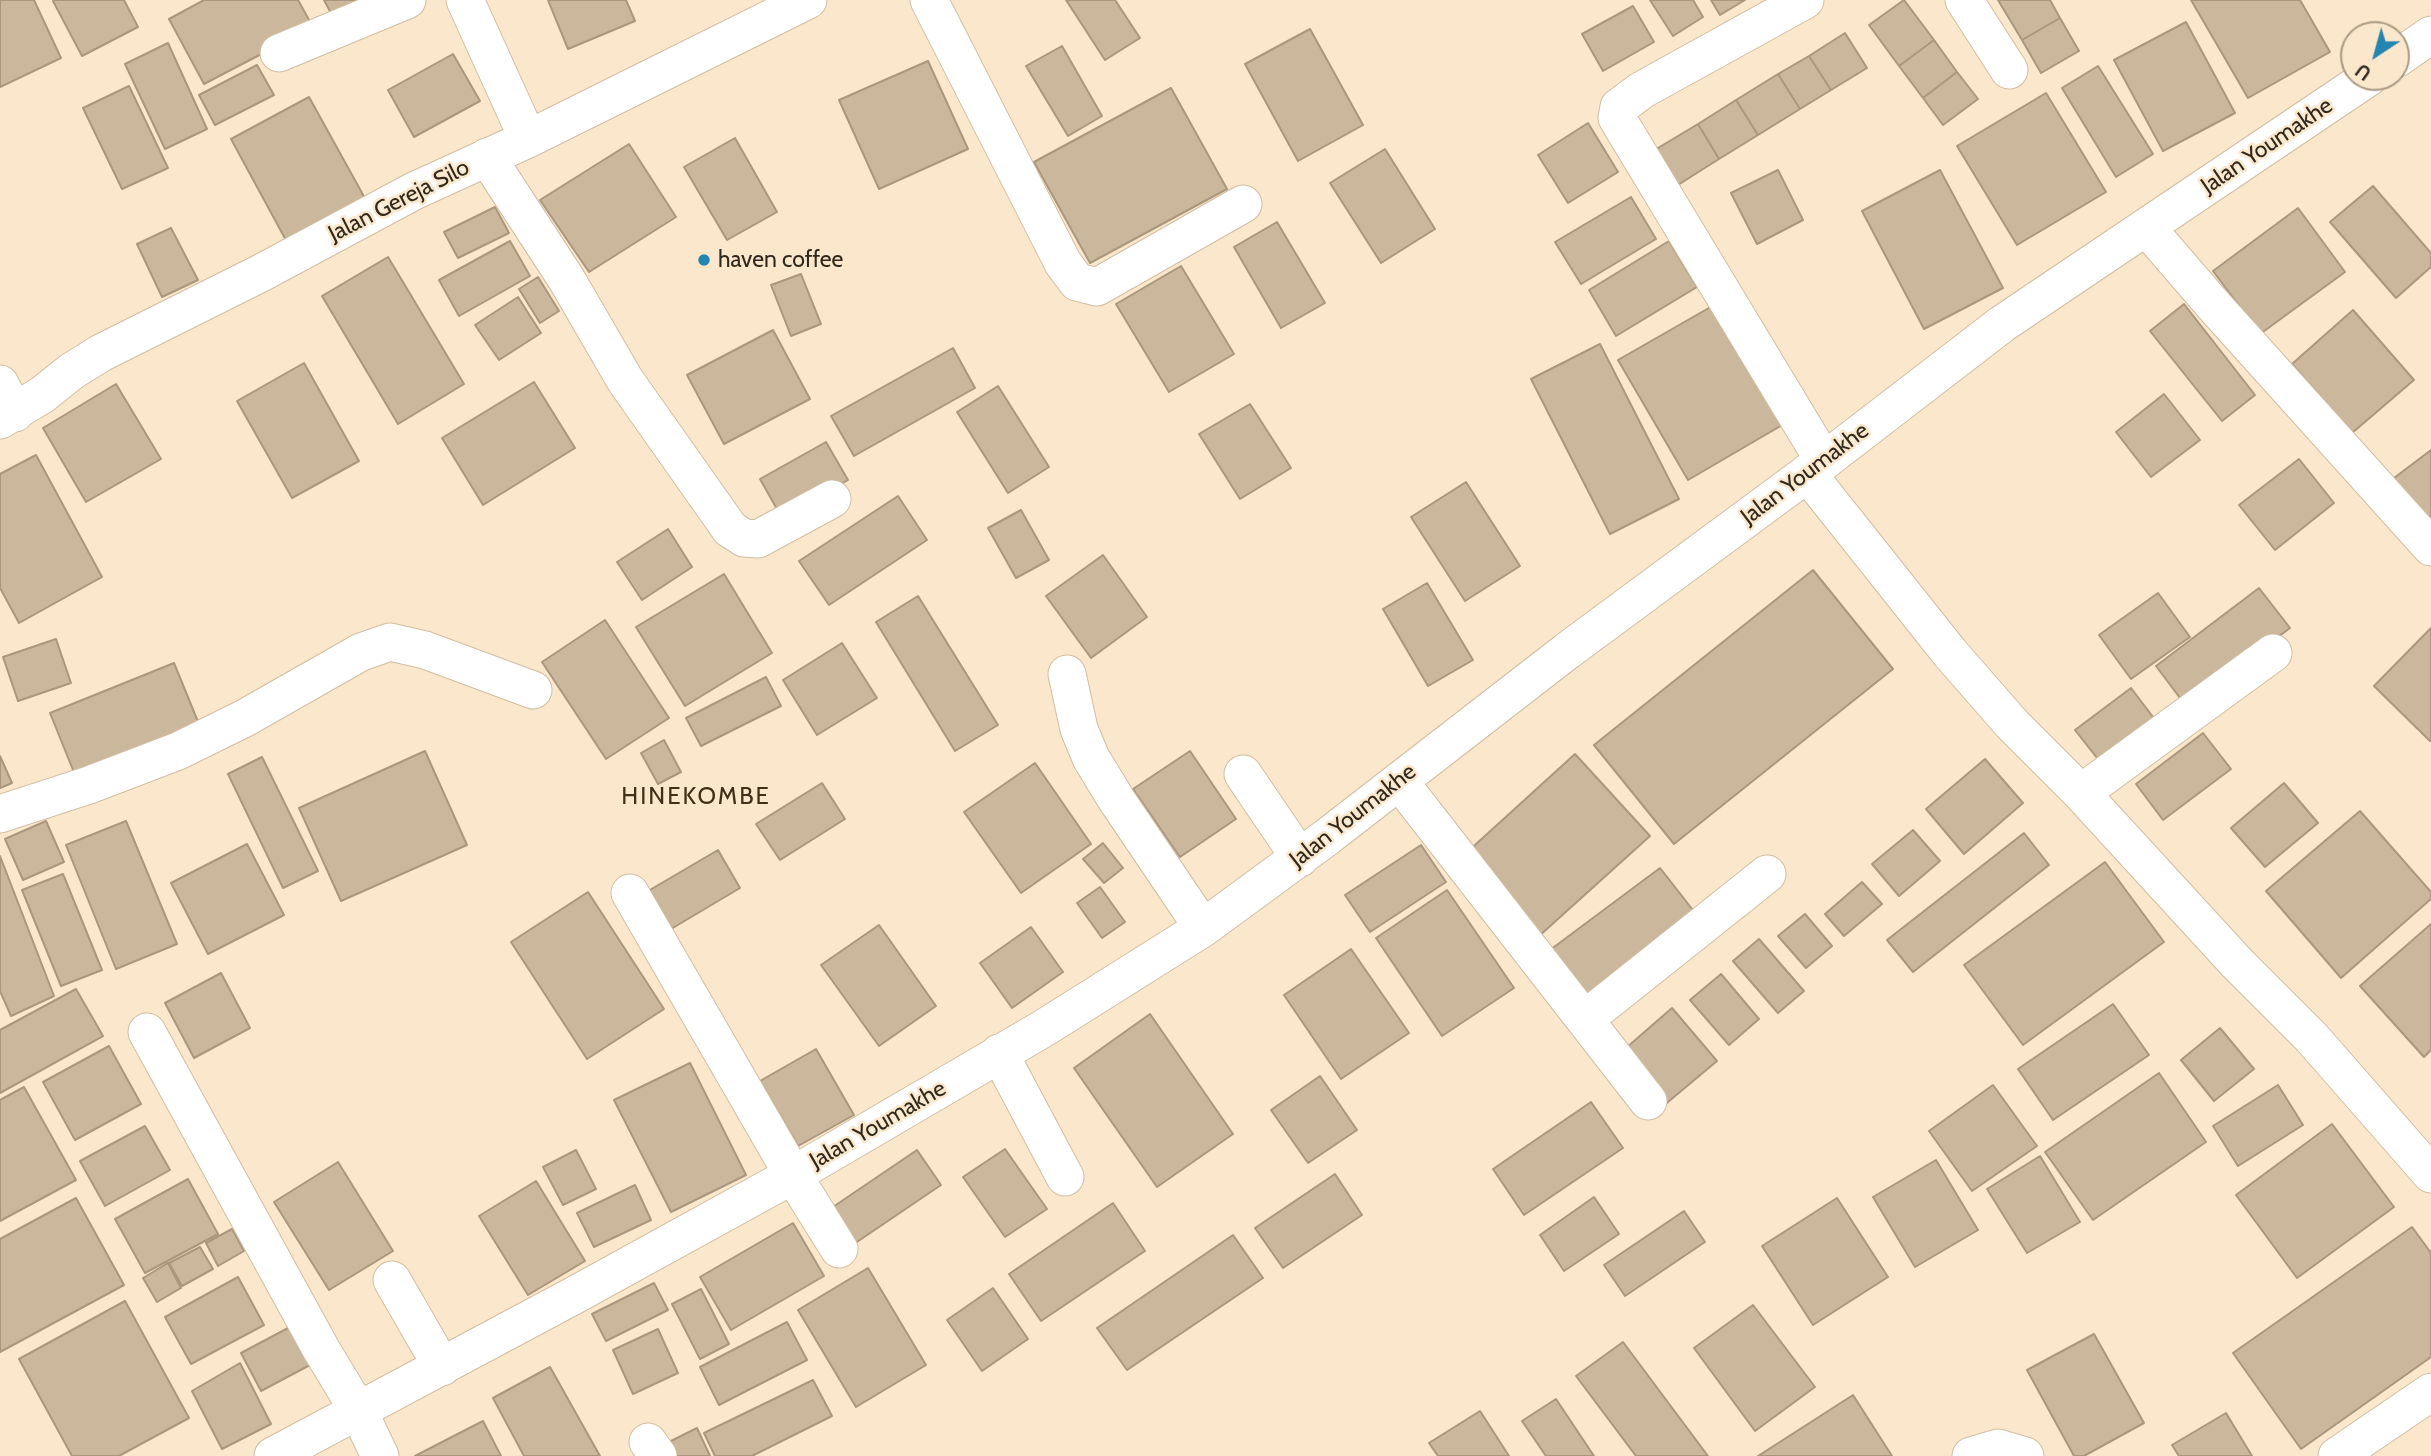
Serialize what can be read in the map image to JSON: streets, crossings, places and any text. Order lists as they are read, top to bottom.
{
  "streets": {
    "street": ["Jalan Youmakhe", "Jalan Gereja Silo"]
  },
  "districts": ["HINEKOMBE"],
  "places": ["haven coffee"],
  "north": "bottom left"
}
